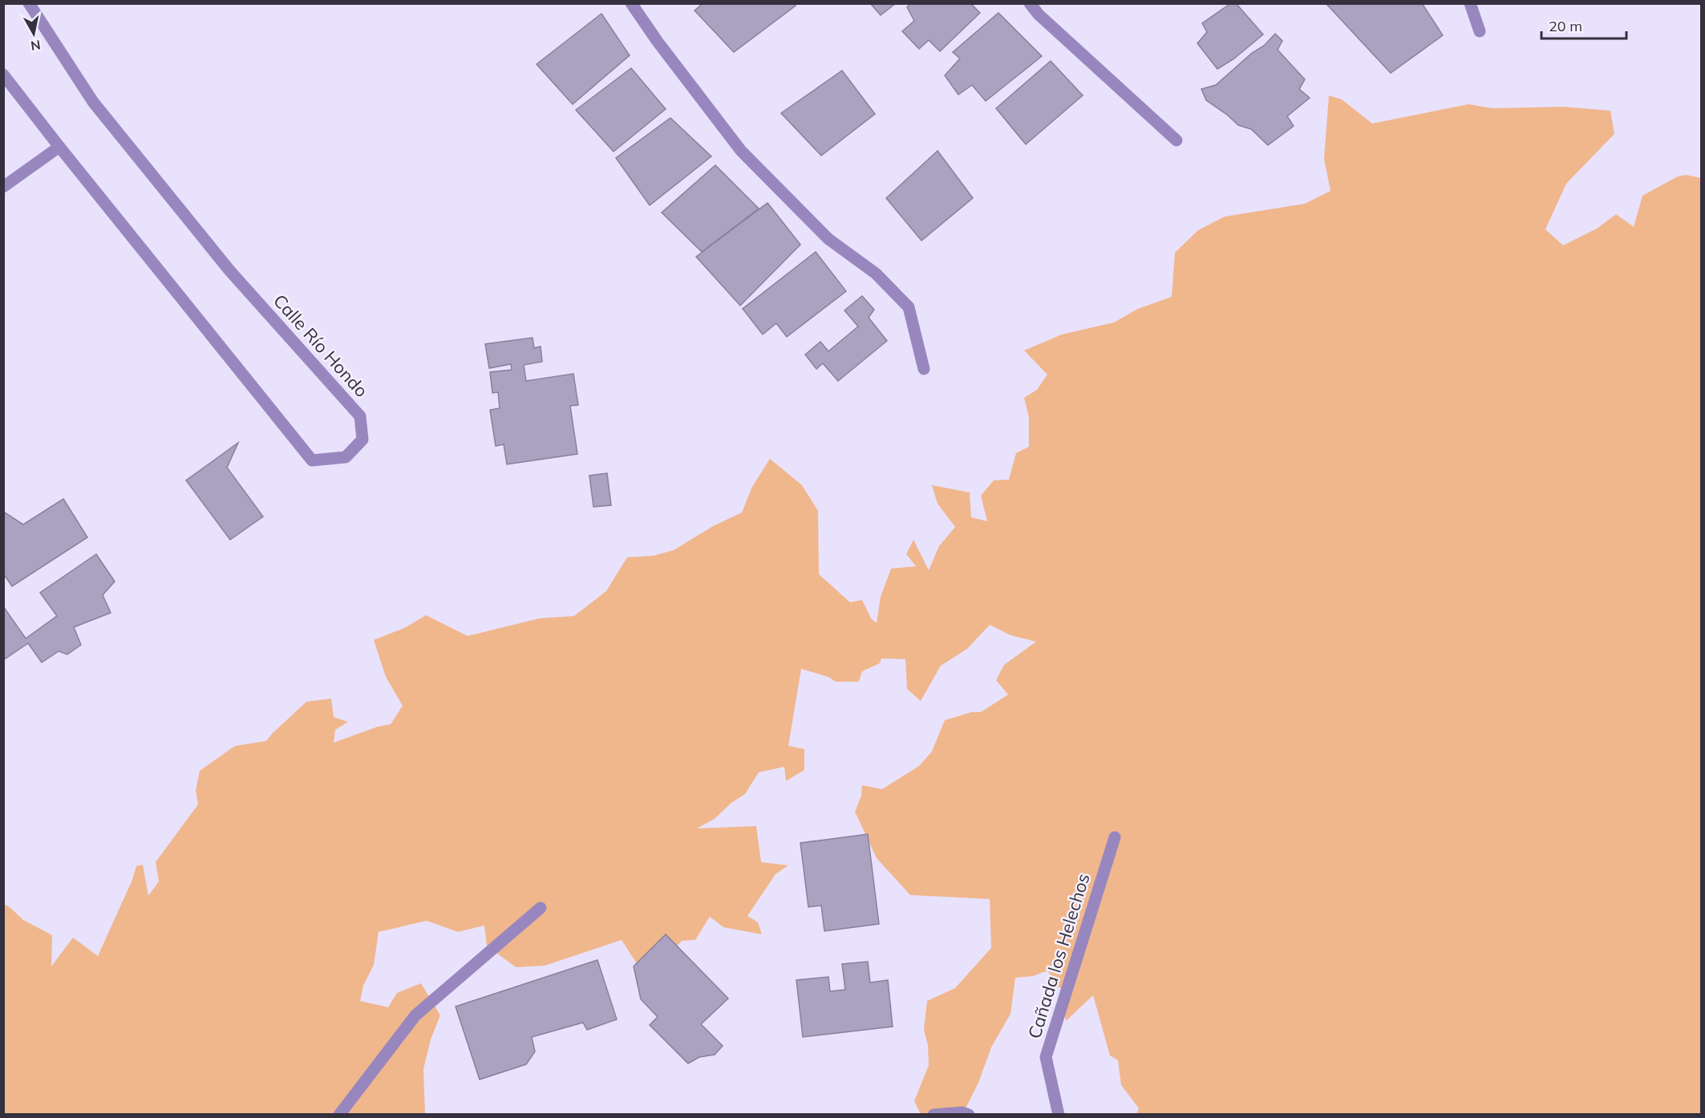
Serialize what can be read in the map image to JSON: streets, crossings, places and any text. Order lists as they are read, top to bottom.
{
  "streets": {
    "street": ["Calle Río Hondo", "Cañada los Helechos"]
  },
  "scale_bar": "20 m",
  "north": "bottom"
}
